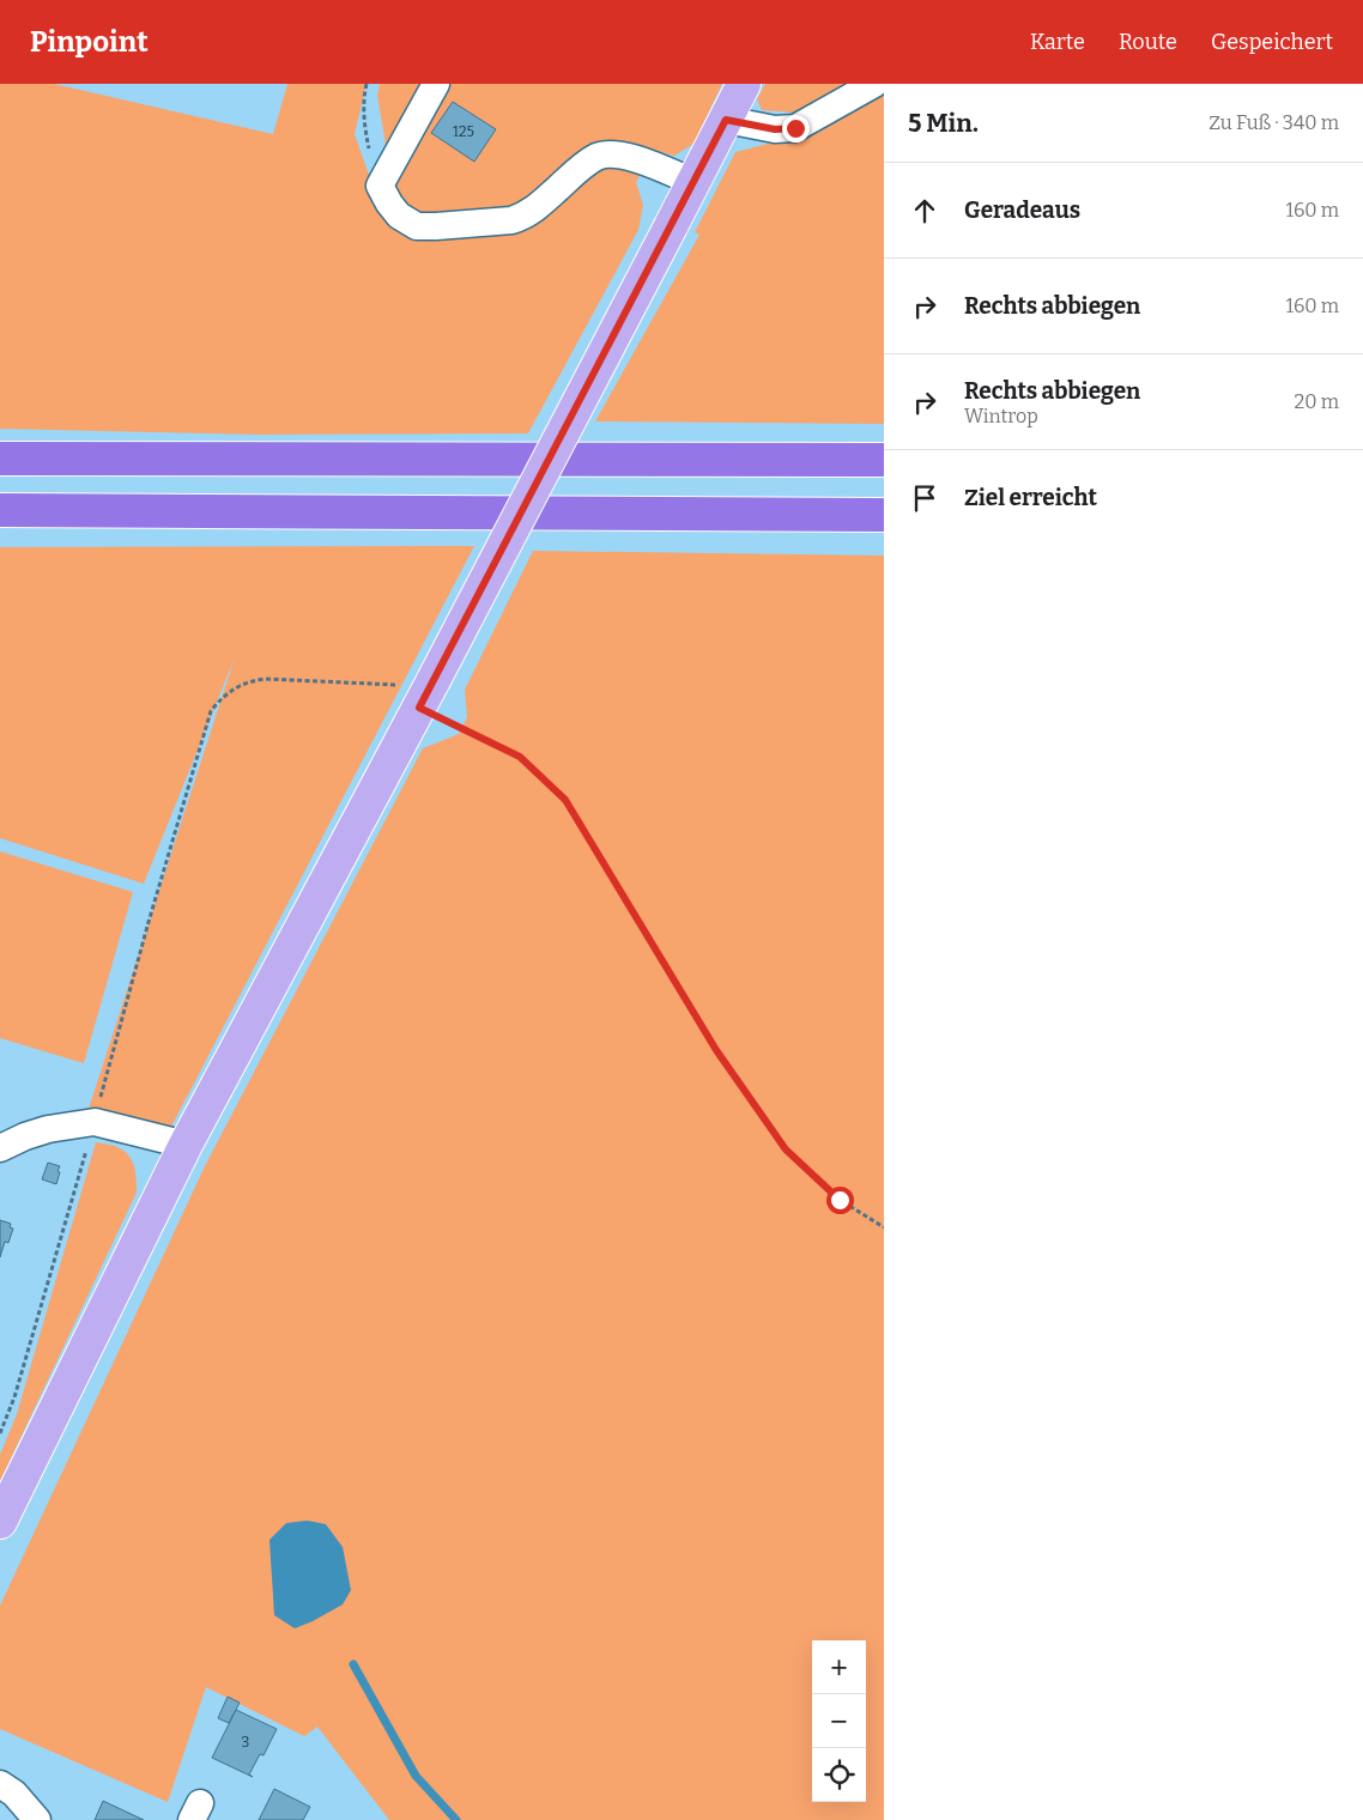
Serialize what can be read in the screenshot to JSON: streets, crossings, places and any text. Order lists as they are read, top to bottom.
{
  "house_numbers": ["125", "3"],
  "page": {
    "header": "Pinpoint",
    "nav": ["Karte", "Route", "Gespeichert"],
    "heading": ["5 Min.", "Zu Fuß · 340 m"],
    "list": [
      ["Geradeaus", "160 m"],
      ["Rechts abbiegen", "160 m"],
      ["Rechts abbiegen", "Wintrop", "20 m"],
      "Ziel erreicht"
    ],
    "map_buttons": ["+", "−"]
  }
}
